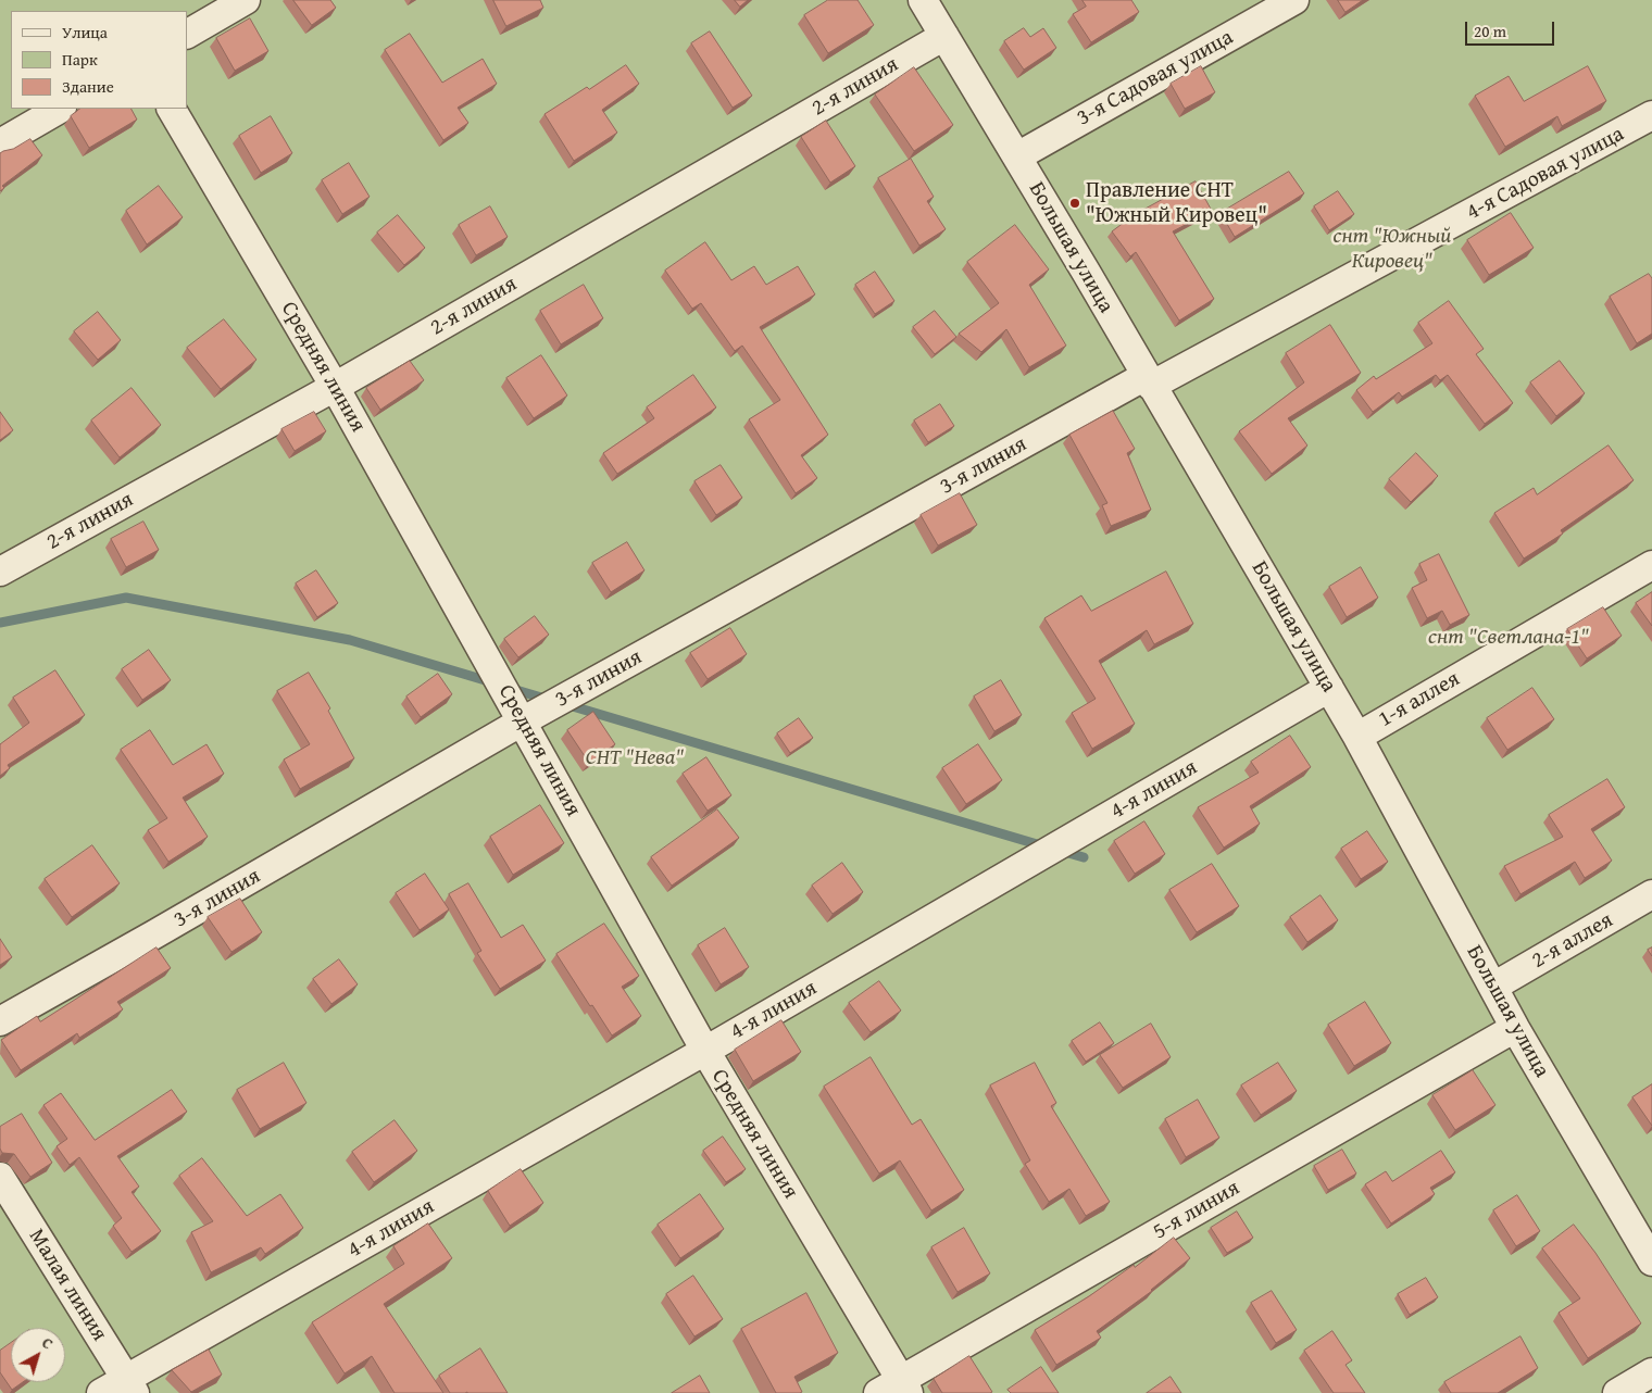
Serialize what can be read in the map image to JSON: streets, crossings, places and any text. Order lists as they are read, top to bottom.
{
  "streets": {
    "street": [
      "3-я Садовая улица",
      "2-я линия",
      "4-я Садовая улица",
      "Большая улица",
      "Средняя линия",
      "3-я линия",
      "1-я аллея",
      "4-я линия",
      "2-я аллея",
      "5-я линия",
      "Малая линия"
    ]
  },
  "crossings": [
    ["3-я Садовая улица", "Большая улица"],
    ["2-я линия", "Большая улица"],
    ["2-я линия", "Средняя линия"],
    ["4-я Садовая улица", "Большая улица"],
    ["4-я Садовая улица", "3-я линия"],
    ["Большая улица", "3-я линия"],
    ["Большая улица", "1-я аллея"],
    ["Большая улица", "4-я линия"],
    ["Большая улица", "2-я аллея"],
    ["Большая улица", "5-я линия"],
    ["Средняя линия", "3-я линия"],
    ["Средняя линия", "4-я линия"],
    ["Средняя линия", "5-я линия"],
    ["4-я линия", "Малая линия"]
  ],
  "parks": ["снт \"Южный Кировец\"", "снт \"Светлана-1\"", "СНТ \"Нева\""],
  "places": ["Правление СНТ \"Южный Кировец\""],
  "legend": ["Улица", "Парк", "Здание"],
  "scale_bar": "20 m",
  "north": "top right"
}
